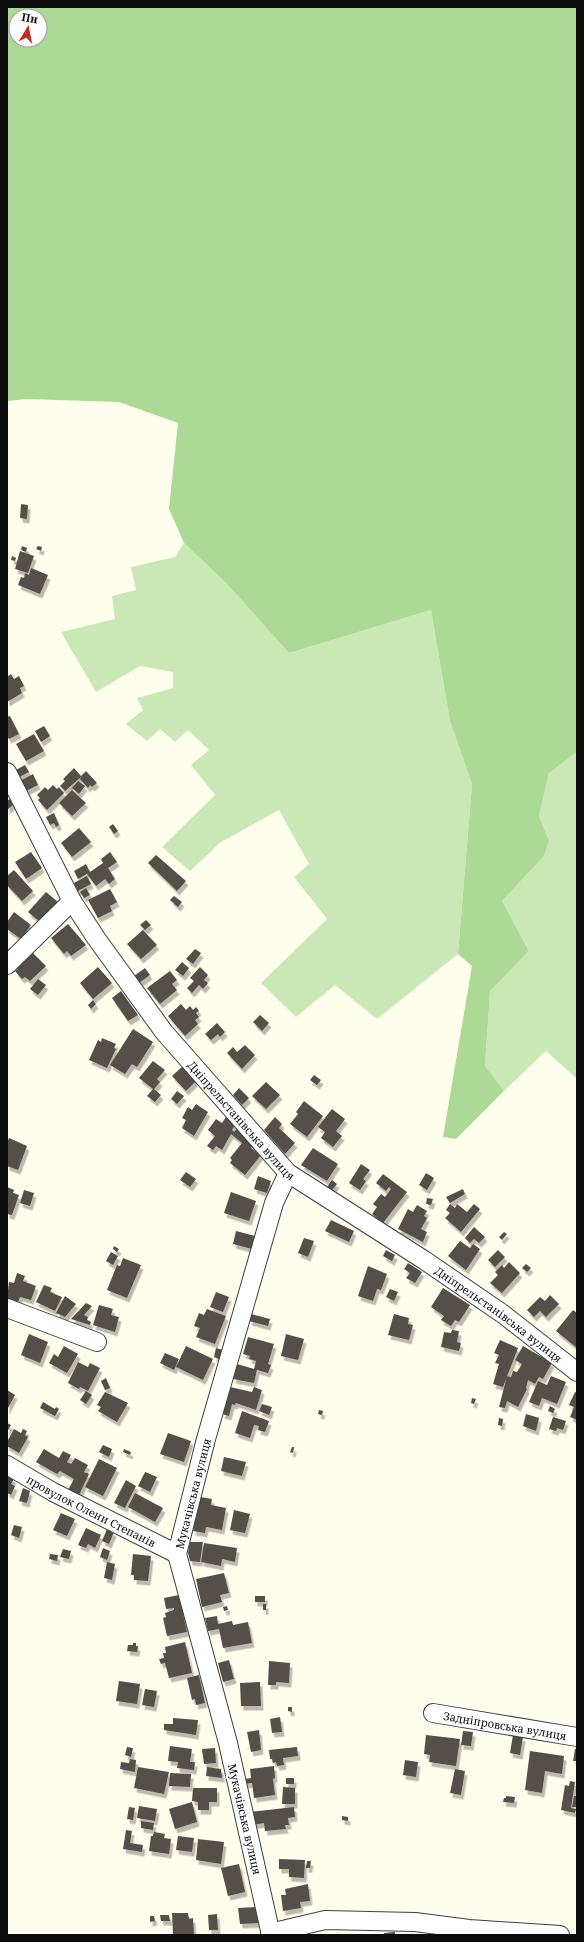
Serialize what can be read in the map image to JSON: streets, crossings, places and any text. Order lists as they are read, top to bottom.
{
  "streets": {
    "street": [
      "Дніпрельстанівська вулиця",
      "Мукачівська вулиця",
      "провулок Олени Степанів",
      "Задніпровська вулиця"
    ]
  },
  "crossings": [
    ["Дніпрельстанівська вулиця", "Мукачівська вулиця"],
    ["Мукачівська вулиця", "провулок Олени Степанів"]
  ],
  "north": "top"
}
